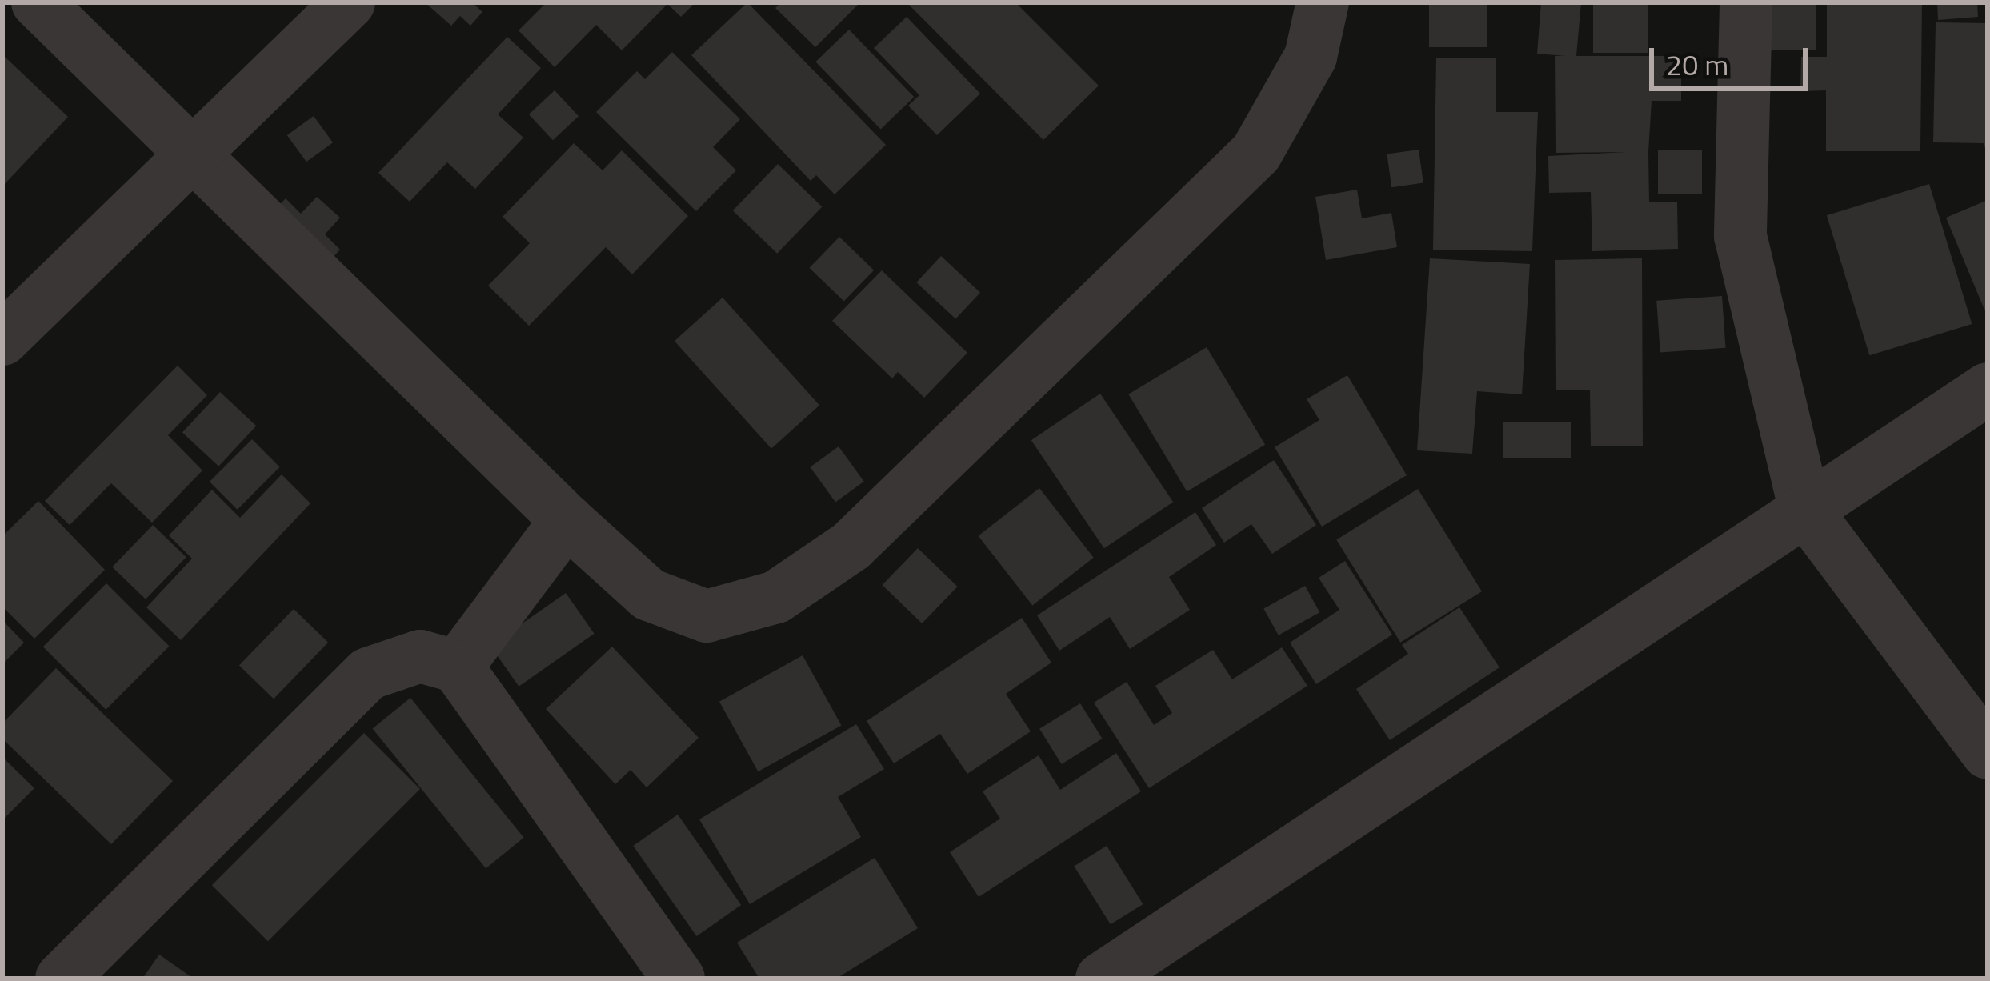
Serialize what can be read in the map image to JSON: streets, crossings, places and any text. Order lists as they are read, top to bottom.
{
  "scale_bar": "20 m"
}
